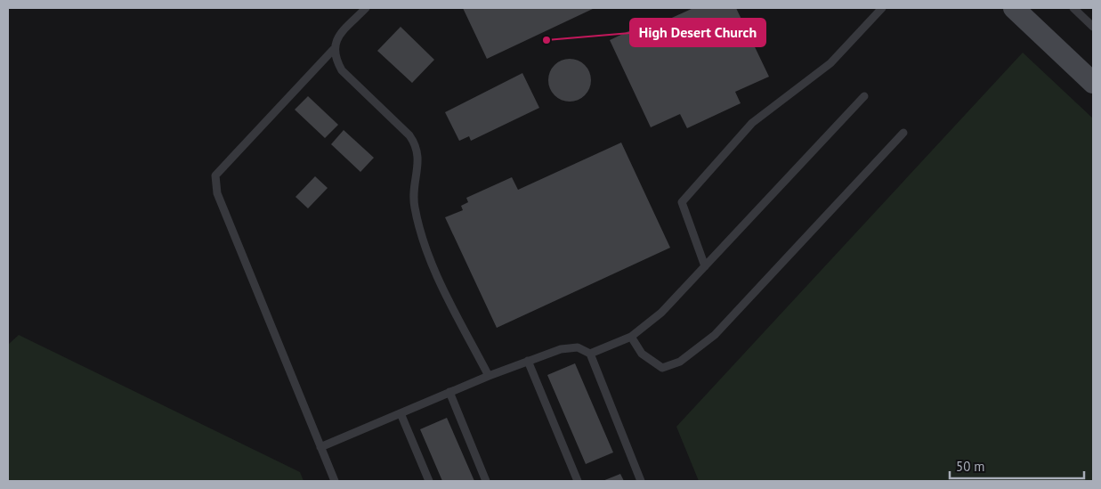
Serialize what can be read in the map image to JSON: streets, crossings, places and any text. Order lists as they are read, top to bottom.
{
  "places": ["High Desert Church"],
  "scale_bar": "50 m"
}
